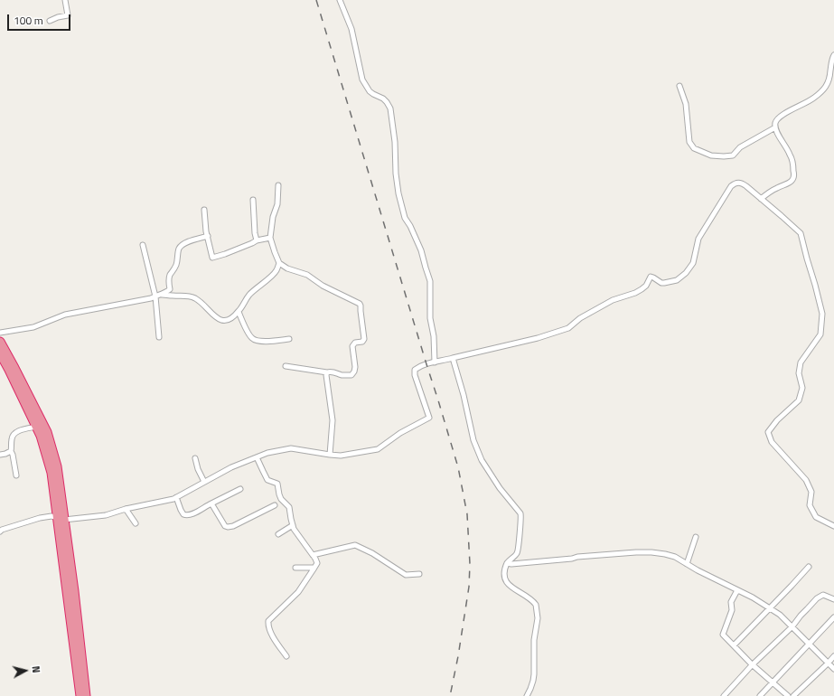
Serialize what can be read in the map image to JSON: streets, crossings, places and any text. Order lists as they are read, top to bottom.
{
  "scale_bar": "100 m",
  "north": "right"
}
